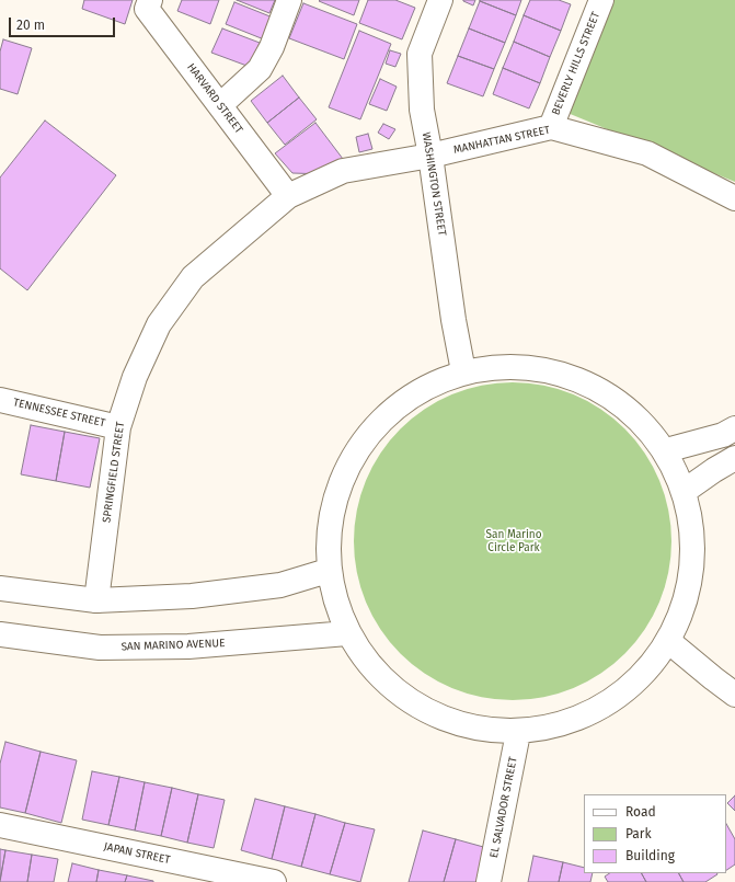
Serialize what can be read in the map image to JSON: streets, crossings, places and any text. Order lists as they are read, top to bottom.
{
  "streets": {
    "street": [
      "BEVERLY HILLS STREET",
      "HARVARD STREET",
      "MANHATTAN STREET",
      "WASHINGTON STREET",
      "TENNESSEE STREET",
      "SPRINGFIELD STREET",
      "SAN MARINO AVENUE",
      "EL SALVADOR STREET",
      "JAPAN STREET"
    ]
  },
  "crossings": [
    ["BEVERLY HILLS STREET", "MANHATTAN STREET"],
    ["HARVARD STREET", "MANHATTAN STREET"],
    ["HARVARD STREET", "SPRINGFIELD STREET"],
    ["MANHATTAN STREET", "WASHINGTON STREET"],
    ["MANHATTAN STREET", "SPRINGFIELD STREET"],
    ["TENNESSEE STREET", "SPRINGFIELD STREET"]
  ],
  "parks": ["San Marino Circle Park"],
  "legend": ["Road", "Park", "Building"],
  "scale_bar": "20 m"
}
